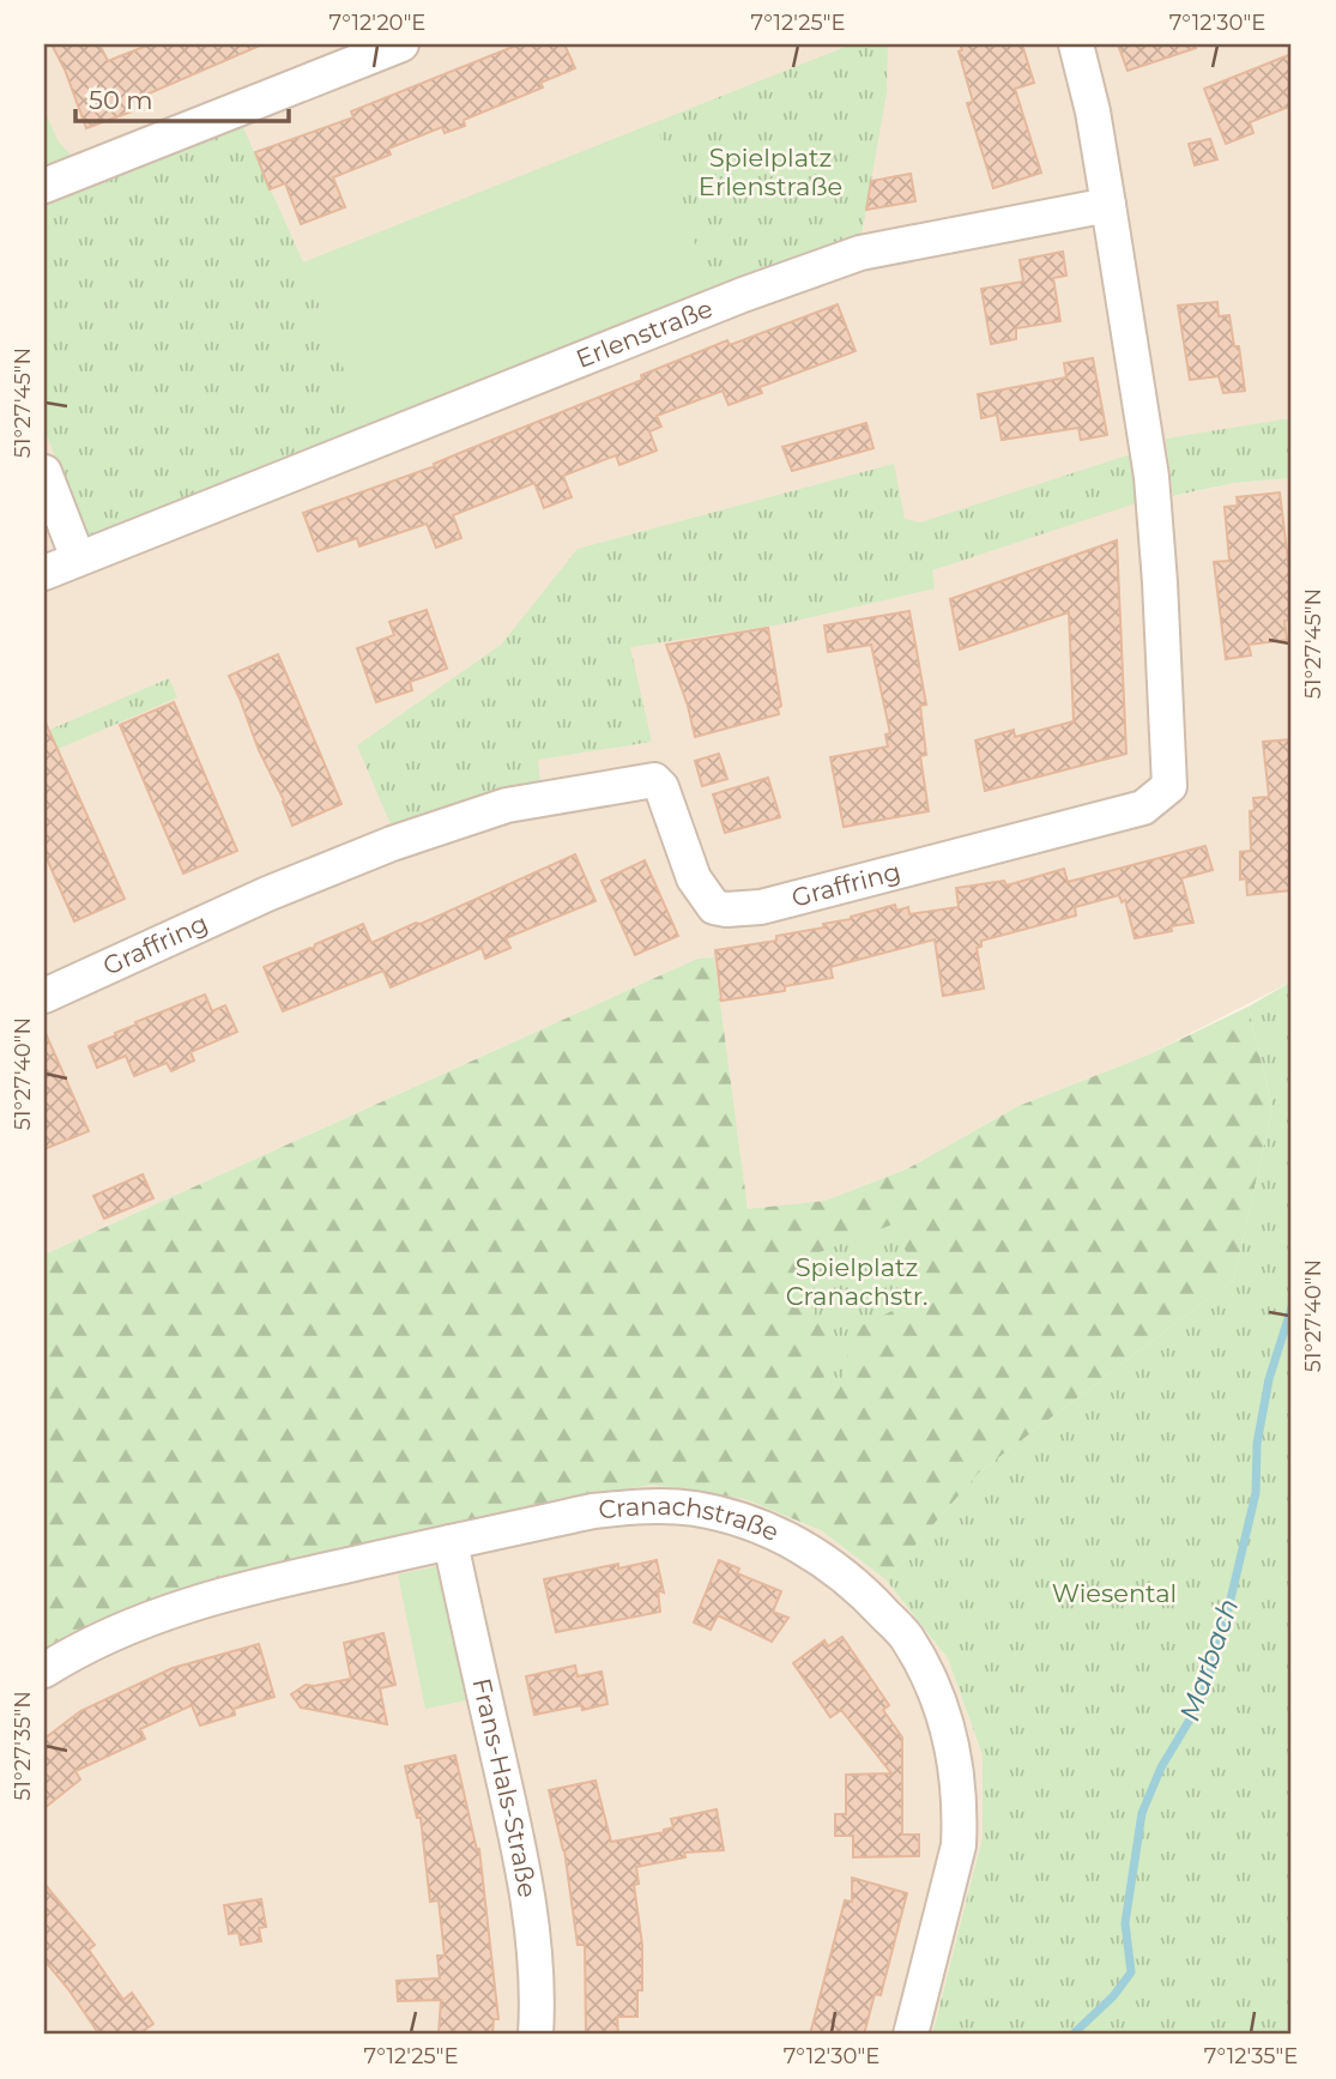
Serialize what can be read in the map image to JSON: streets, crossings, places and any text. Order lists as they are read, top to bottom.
{
  "streets": {
    "street": [
      "Erlenstraße",
      "Graffring",
      "Cranachstraße",
      "Frans-Hals-Straße"
    ]
  },
  "crossings": [
    ["Erlenstraße", "Graffring"],
    ["Cranachstraße", "Frans-Hals-Straße"]
  ],
  "water": ["Marbach"],
  "parks": ["Spielplatz Erlenstraße", "Spielplatz Cranachstr.", "Wiesental"],
  "scale_bar": "50 m",
  "coordinates": [
    "7°12'20\"E",
    "7°12'25\"E",
    "7°12'30\"E",
    "51°27'45\"N",
    "51°27'40\"N",
    "51°27'35\"N",
    "7°12'35\"E"
  ]
}
